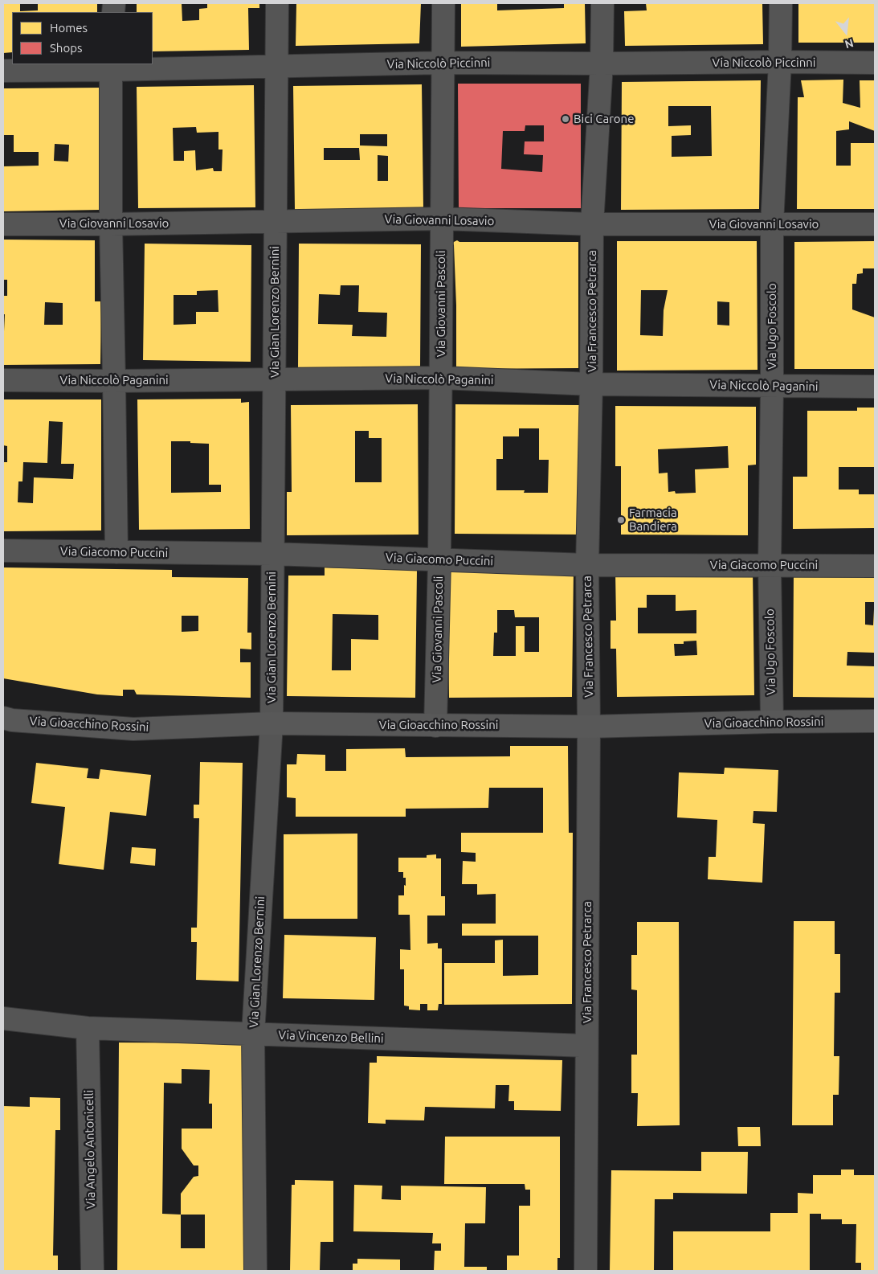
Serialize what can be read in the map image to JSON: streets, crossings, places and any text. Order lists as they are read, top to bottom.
{
  "streets": {
    "street": [
      "Via Niccolò Piccinni",
      "Via Giovanni Losavio",
      "Via Giovanni Pascoli",
      "Via Francesco Petrarca",
      "Via Gian Lorenzo Bernini",
      "Via Ugo Foscolo",
      "Via Niccolò Paganini",
      "Via Giacomo Puccini",
      "Via Gioacchino Rossini",
      "Via Vincenzo Bellini",
      "Via Angelo Antonicelli"
    ]
  },
  "crossings": [
    ["Via Niccolò Piccinni", "Via Giovanni Pascoli"],
    ["Via Niccolò Piccinni", "Via Francesco Petrarca"],
    ["Via Niccolò Piccinni", "Via Gian Lorenzo Bernini"],
    ["Via Niccolò Piccinni", "Via Ugo Foscolo"],
    ["Via Giovanni Losavio", "Via Giovanni Pascoli"],
    ["Via Giovanni Losavio", "Via Francesco Petrarca"],
    ["Via Giovanni Losavio", "Via Gian Lorenzo Bernini"],
    ["Via Giovanni Losavio", "Via Ugo Foscolo"],
    ["Via Giovanni Pascoli", "Via Niccolò Paganini"],
    ["Via Giovanni Pascoli", "Via Giacomo Puccini"],
    ["Via Giovanni Pascoli", "Via Gioacchino Rossini"],
    ["Via Francesco Petrarca", "Via Niccolò Paganini"],
    ["Via Francesco Petrarca", "Via Giacomo Puccini"],
    ["Via Francesco Petrarca", "Via Gioacchino Rossini"],
    ["Via Francesco Petrarca", "Via Vincenzo Bellini"],
    ["Via Gian Lorenzo Bernini", "Via Niccolò Paganini"],
    ["Via Gian Lorenzo Bernini", "Via Giacomo Puccini"],
    ["Via Gian Lorenzo Bernini", "Via Gioacchino Rossini"],
    ["Via Gian Lorenzo Bernini", "Via Vincenzo Bellini"],
    ["Via Ugo Foscolo", "Via Niccolò Paganini"],
    ["Via Ugo Foscolo", "Via Giacomo Puccini"],
    ["Via Ugo Foscolo", "Via Gioacchino Rossini"],
    ["Via Vincenzo Bellini", "Via Angelo Antonicelli"]
  ],
  "places": ["Bici Carone", "Farmacia Bandiera"],
  "legend": ["Homes", "Shops"],
  "north": "bottom"
}
